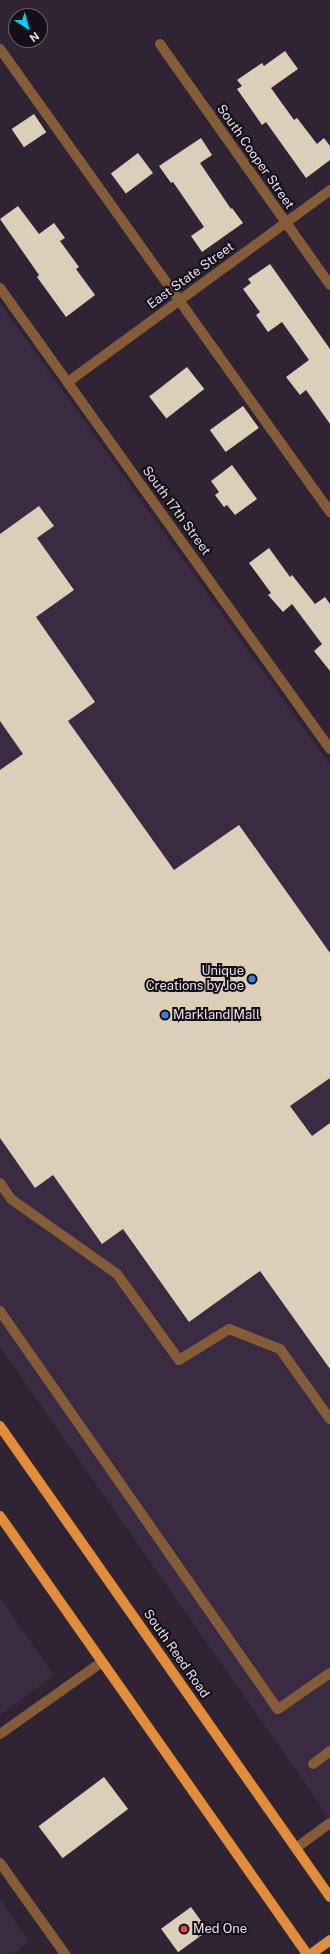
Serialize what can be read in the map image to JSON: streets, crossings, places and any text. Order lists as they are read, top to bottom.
{
  "streets": {
    "main road": ["South Reed Road"],
    "street": ["South Cooper Street", "East State Street", "South 17th Street"]
  },
  "crossings": [
    ["South Cooper Street", "East State Street"],
    ["East State Street", "South 17th Street"]
  ],
  "places": ["Unique Creations by Joe", "Markland Mall", "Med One"],
  "north": "bottom right"
}
